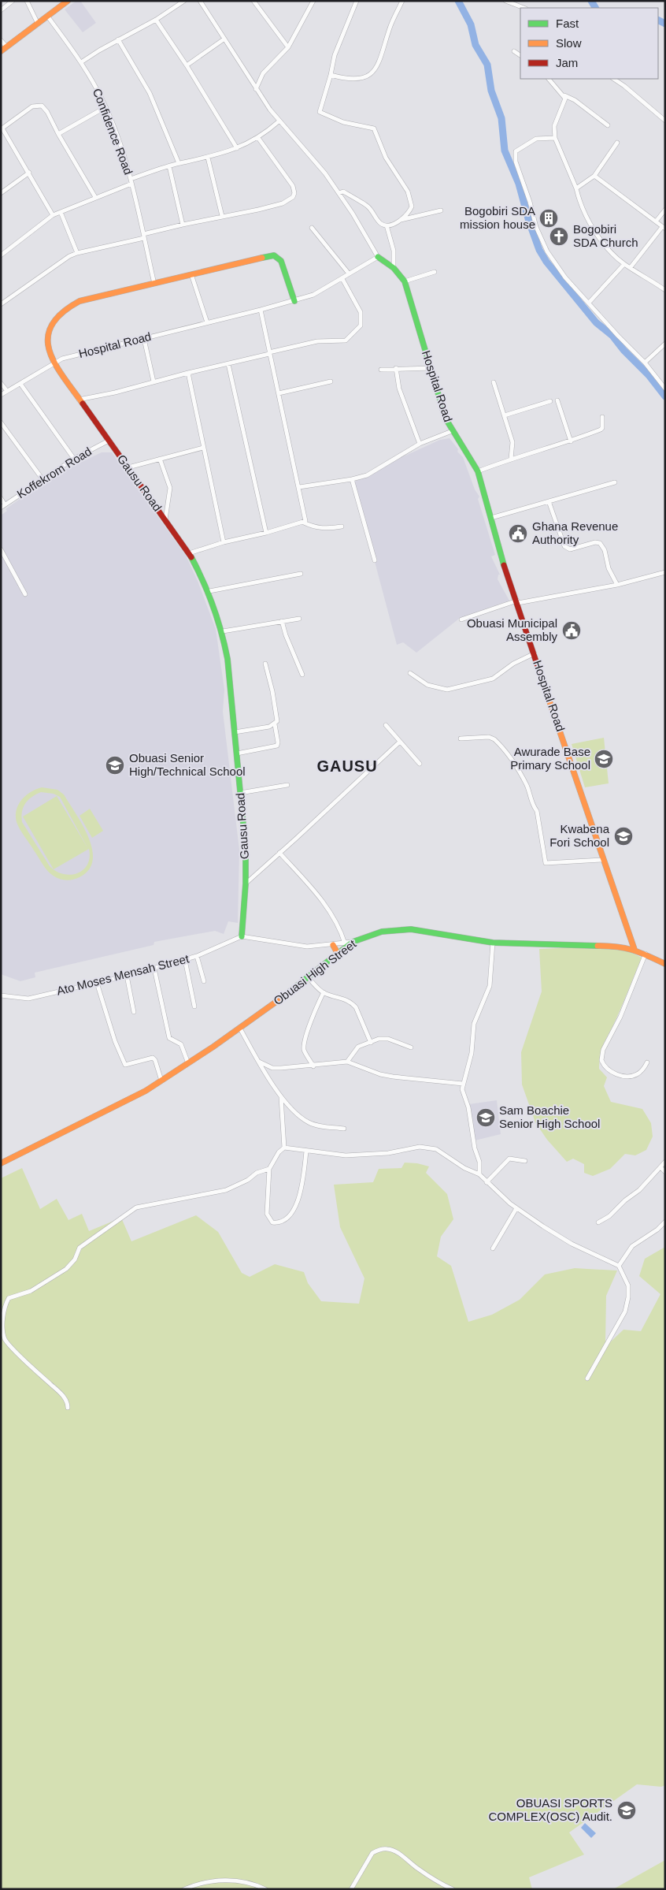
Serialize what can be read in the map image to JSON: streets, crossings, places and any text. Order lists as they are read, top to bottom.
{
  "streets": {
    "street": [
      "Confidence Road",
      "Hospital Road",
      "Koffekrom Road",
      "Gausu Road",
      "Obuasi High Street",
      "Ato Moses Mensah Street"
    ]
  },
  "crossings": [
    ["Confidence Road", "Gausu Road"],
    ["Hospital Road", "Gausu Road"],
    ["Hospital Road", "Obuasi High Street"],
    ["Koffekrom Road", "Gausu Road"],
    ["Gausu Road", "Ato Moses Mensah Street"]
  ],
  "districts": ["GAUSU"],
  "places": {
    "building": ["Bogobiri SDA mission house"],
    "church": ["Bogobiri SDA Church"],
    "public building": ["Ghana Revenue Authority", "Obuasi Municipal Assembly"],
    "school or university": [
      "Awurade Base Primary School",
      "Obuasi Senior High/Technical School",
      "Kwabena Fori School",
      "Sam Boachie Senior High School",
      "OBUASI SPORTS COMPLEX(OSC) Audit."
    ]
  },
  "legend": ["Fast", "Slow", "Jam"]
}
